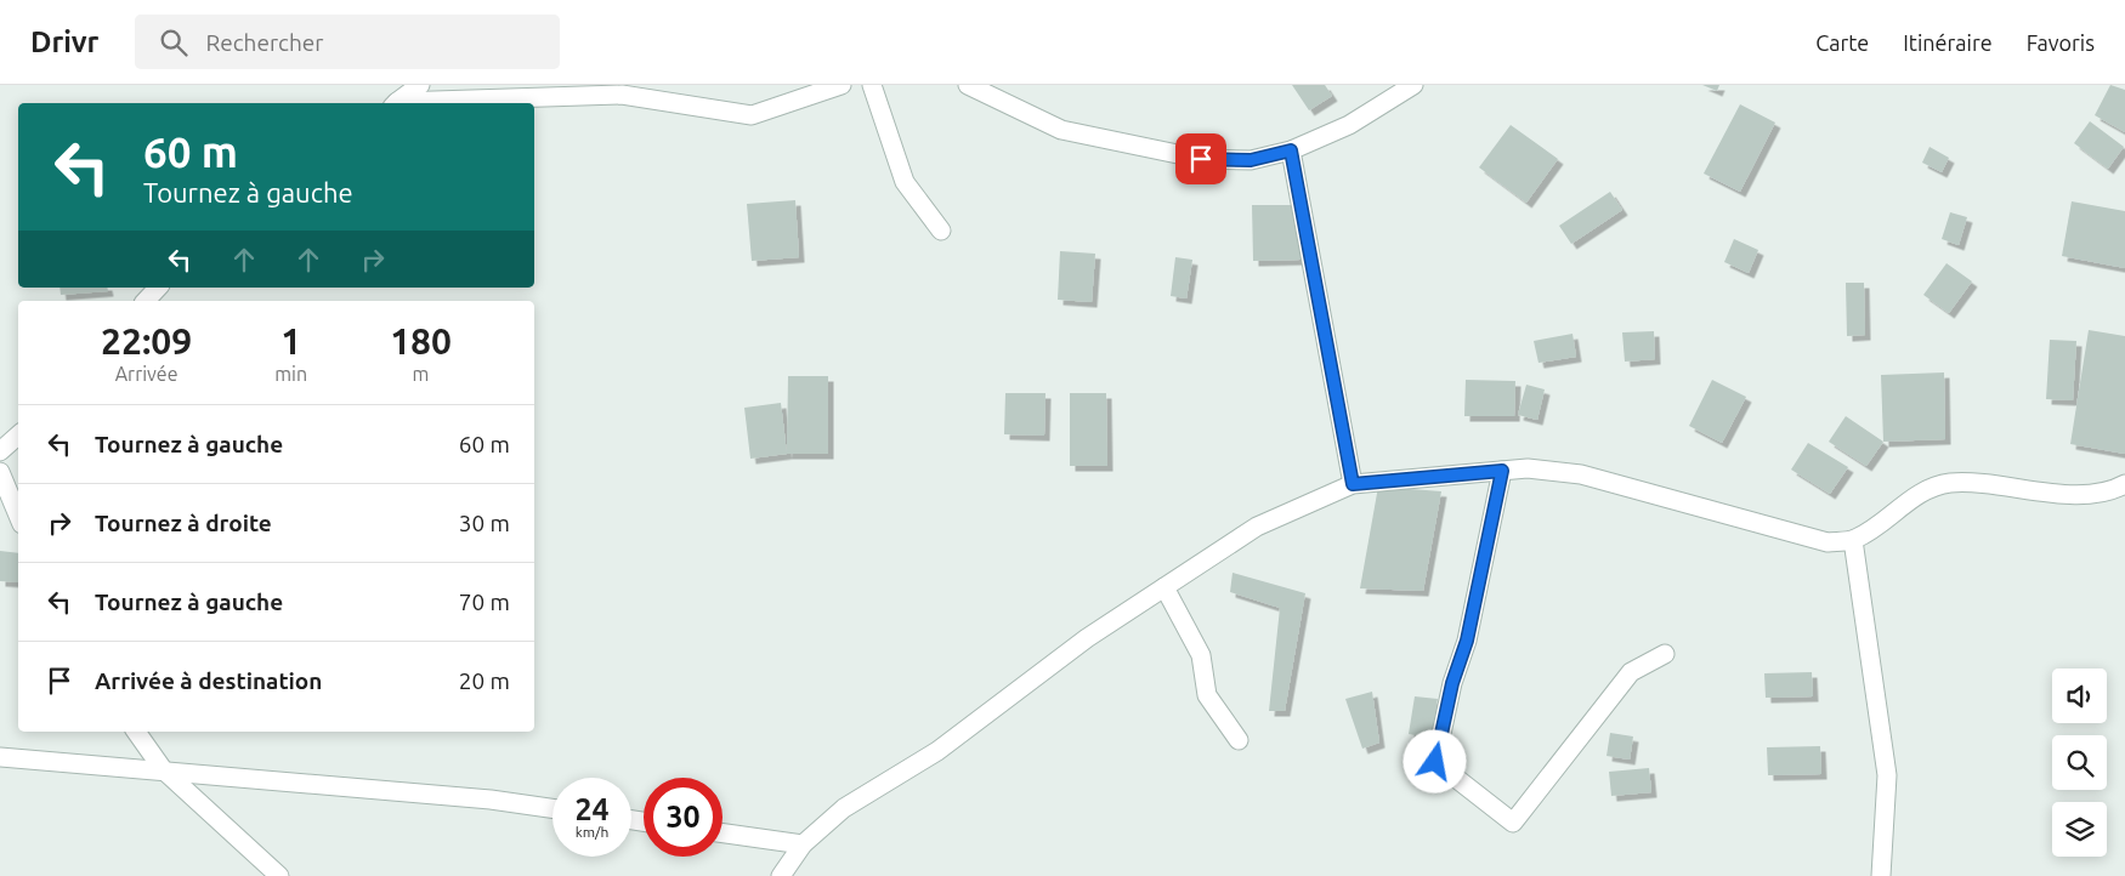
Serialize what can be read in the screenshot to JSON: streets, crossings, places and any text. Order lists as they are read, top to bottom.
{
  "page": {
    "header": "Drivr",
    "search": "Rechercher",
    "nav": ["Carte", "Itinéraire", "Favoris"],
    "turn": ["60 m", "Tournez à gauche"],
    "eta": [
      "22:09",
      "Arrivée",
      "1",
      "min",
      "180",
      "m"
    ],
    "list": [
      {
        "name": "Tournez à gauche",
        "value": "60 m"
      },
      {
        "name": "Tournez à droite",
        "value": "30 m"
      },
      {
        "name": "Tournez à gauche",
        "value": "70 m"
      },
      {
        "name": "Arrivée à destination",
        "value": "20 m"
      }
    ],
    "speed": "24 km/h",
    "limit": "30"
  }
}
